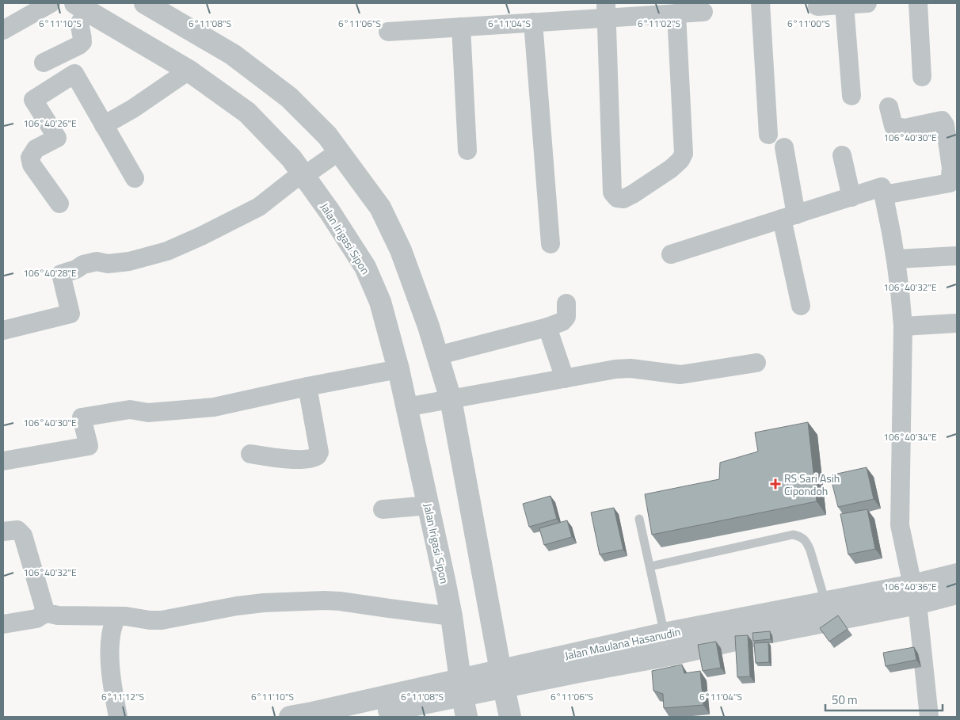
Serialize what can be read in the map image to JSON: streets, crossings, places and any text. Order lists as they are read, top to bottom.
{
  "streets": {
    "street": ["Jalan Irigasi Sipon", "Jalan Maulana Hasanudin"]
  },
  "crossings": [
    ["Jalan Irigasi Sipon", "Jalan Maulana Hasanudin"]
  ],
  "places": {
    "health": ["RS Sari Asih Cipondoh"]
  },
  "scale_bar": "50 m",
  "coordinates": [
    "6°11'10\"S",
    "6°11'08\"S",
    "6°11'06\"S",
    "6°11'04\"S",
    "6°11'02\"S",
    "6°11'00\"S",
    "106°40'26\"E",
    "106°40'30\"E",
    "106°40'28\"E",
    "106°40'32\"E",
    "106°40'34\"E",
    "106°40'36\"E",
    "6°11'12\"S"
  ]
}
